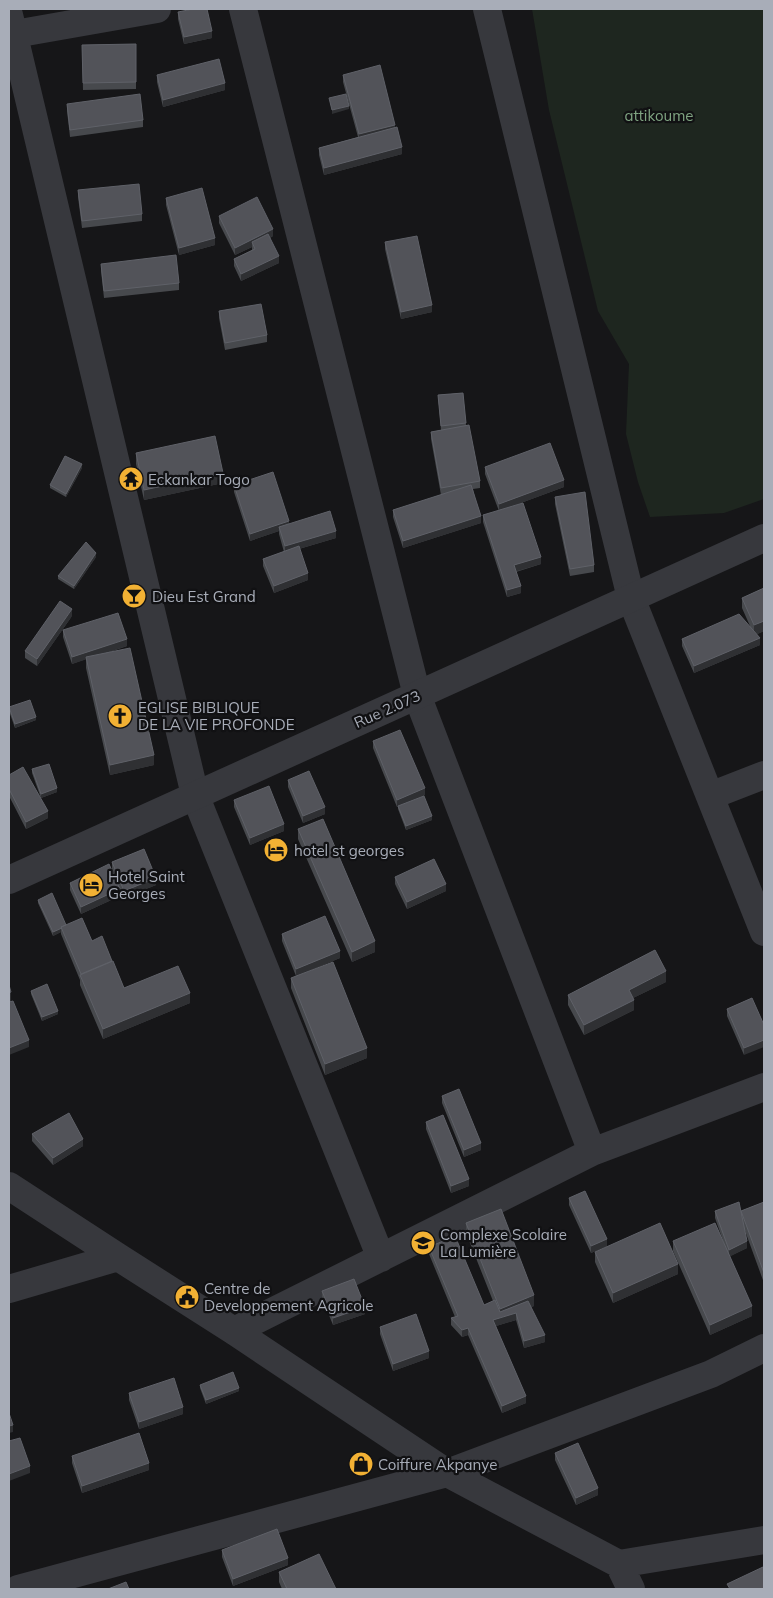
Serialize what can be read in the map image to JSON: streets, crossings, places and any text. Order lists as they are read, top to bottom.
{
  "streets": {
    "street": ["Rue 2.073"]
  },
  "parks": ["attikoume"],
  "places": {
    "temple": ["Eckankar Togo"],
    "bar": ["Dieu Est Grand"],
    "church": ["EGLISE BIBLIQUE DE LA VIE PROFONDE"],
    "hotel": ["hotel st georges", "Hotel Saint Georges"],
    "school or university": ["Complexe Scolaire La Lumière"],
    "public building": ["Centre de Developpement Agricole"],
    "shop": ["Coiffure Akpanye"]
  }
}
